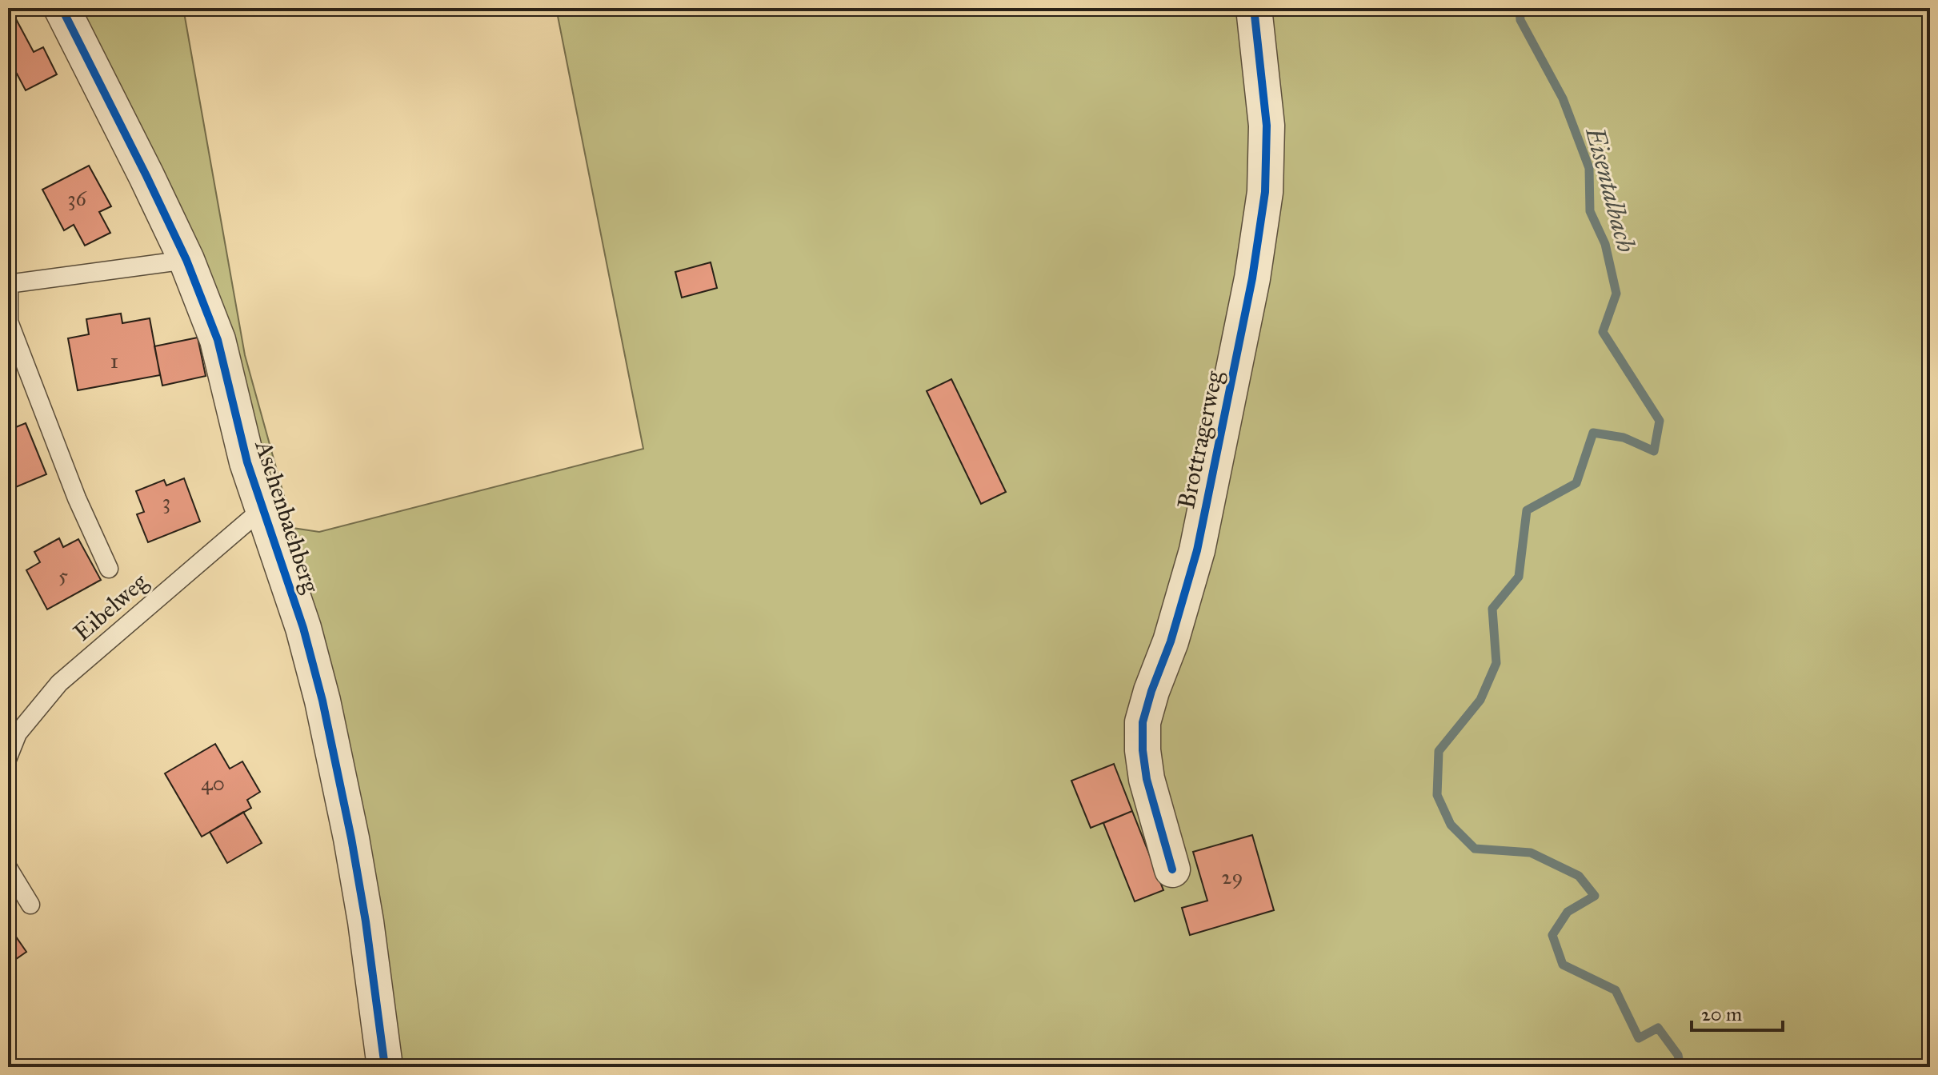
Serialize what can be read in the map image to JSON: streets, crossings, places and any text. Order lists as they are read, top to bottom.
{
  "streets": {
    "street": ["Brottragerweg", "Aschenbachberg"],
    "lane": ["Eibelweg"]
  },
  "crossings": [
    ["Aschenbachberg", "Eibelweg"]
  ],
  "water": ["Eisentalbach"],
  "house_numbers": [
    "36",
    "1",
    "3",
    "5",
    "40",
    "29"
  ],
  "scale_bar": "20 m"
}
